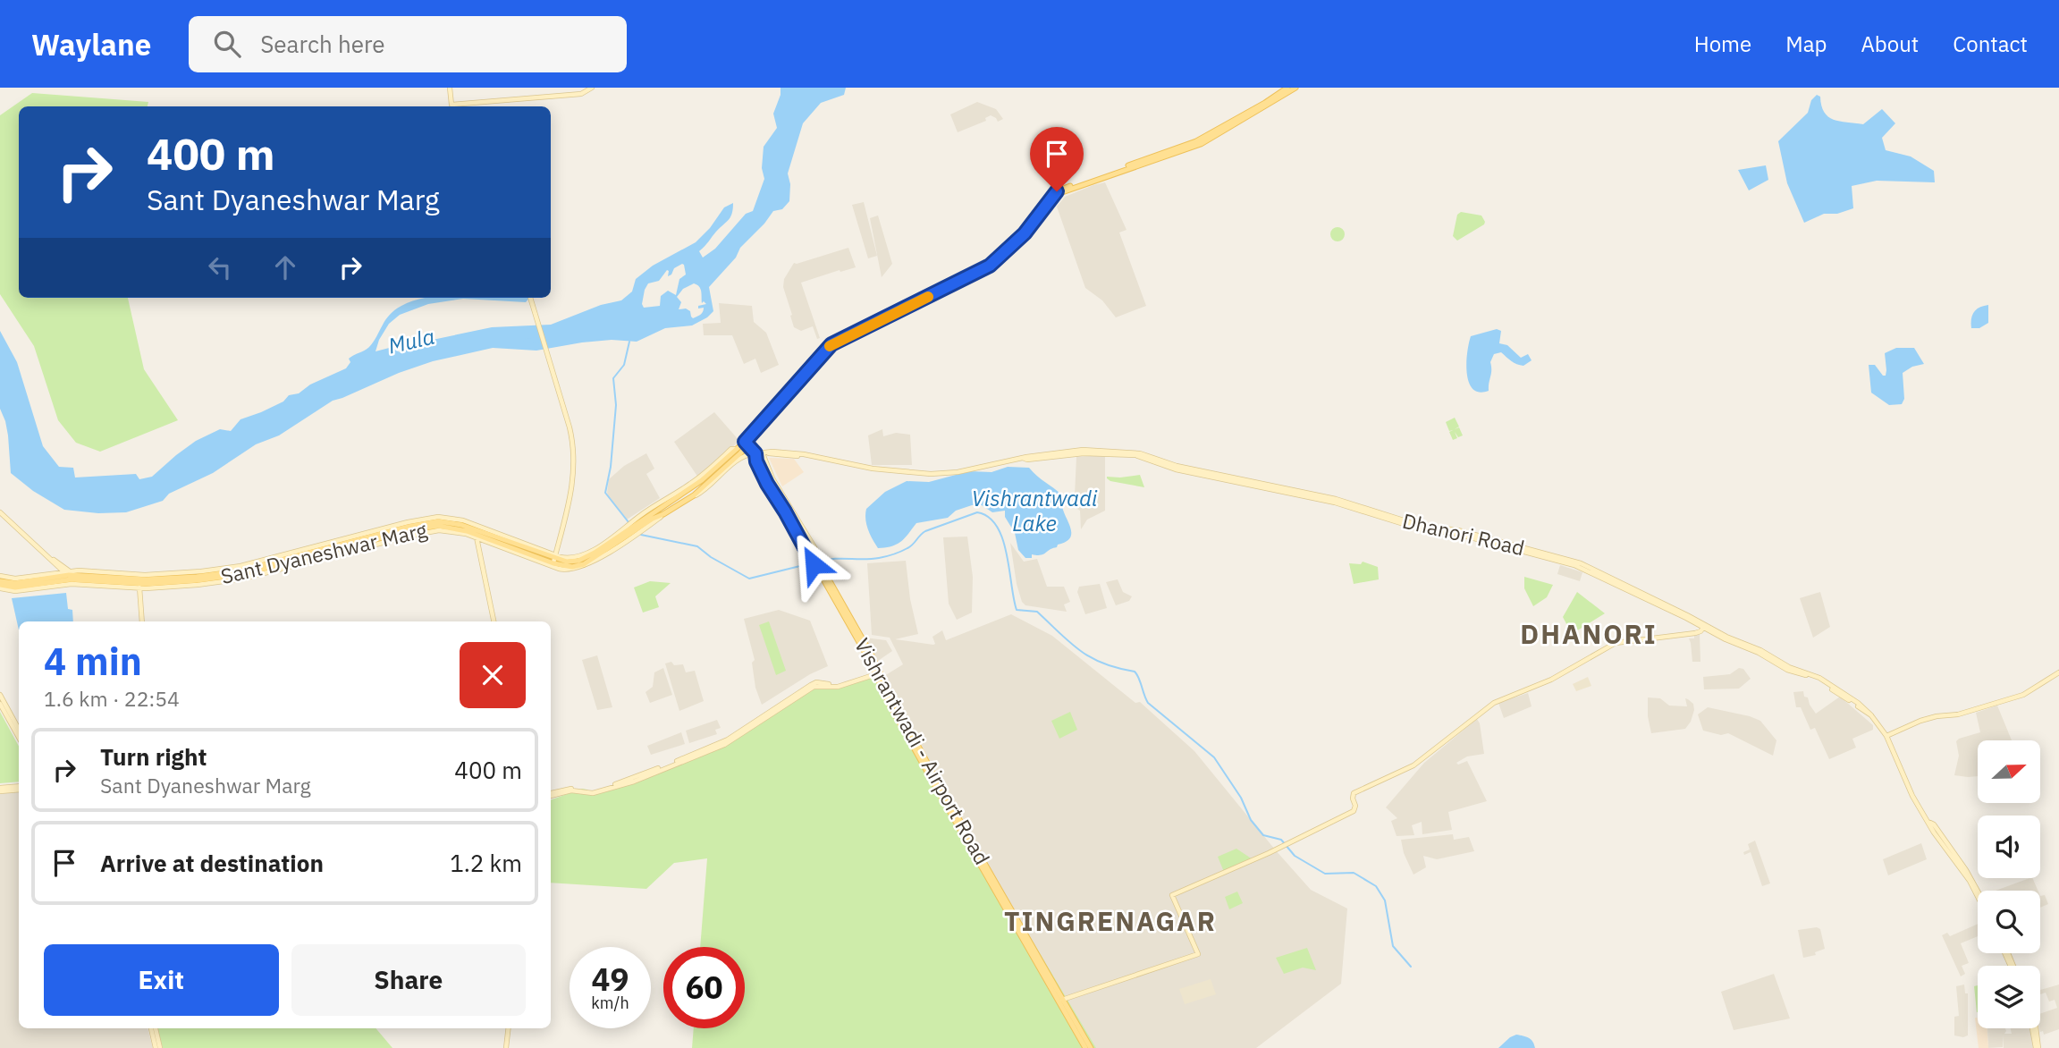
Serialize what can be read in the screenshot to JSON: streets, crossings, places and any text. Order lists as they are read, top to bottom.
{
  "streets": {
    "main road": ["Sant Dyaneshwar Marg", "Vishrantwadi - Airport Road"],
    "street": ["Dhanori Road"]
  },
  "crossings": [
    ["Dhanori Road", "Vishrantwadi - Airport Road"]
  ],
  "districts": ["DHANORI", "TINGRENAGAR"],
  "water": ["Mula", "Vishrantwadi Lake"],
  "north": "right",
  "page": {
    "header": "Waylane",
    "search": "Search here",
    "nav": [
      "Home",
      "Map",
      "About",
      "Contact"
    ],
    "turn": ["400 m", "Sant Dyaneshwar Marg"],
    "heading": ["4 min", "1.6 km · 22:54"],
    "list": [
      {
        "name": "Turn right",
        "note": "Sant Dyaneshwar Marg",
        "value": "400 m"
      },
      {
        "name": "Arrive at destination",
        "value": "1.2 km"
      }
    ],
    "buttons": ["Exit", "Share"],
    "speed": "49 km/h",
    "limit": "60"
  }
}
